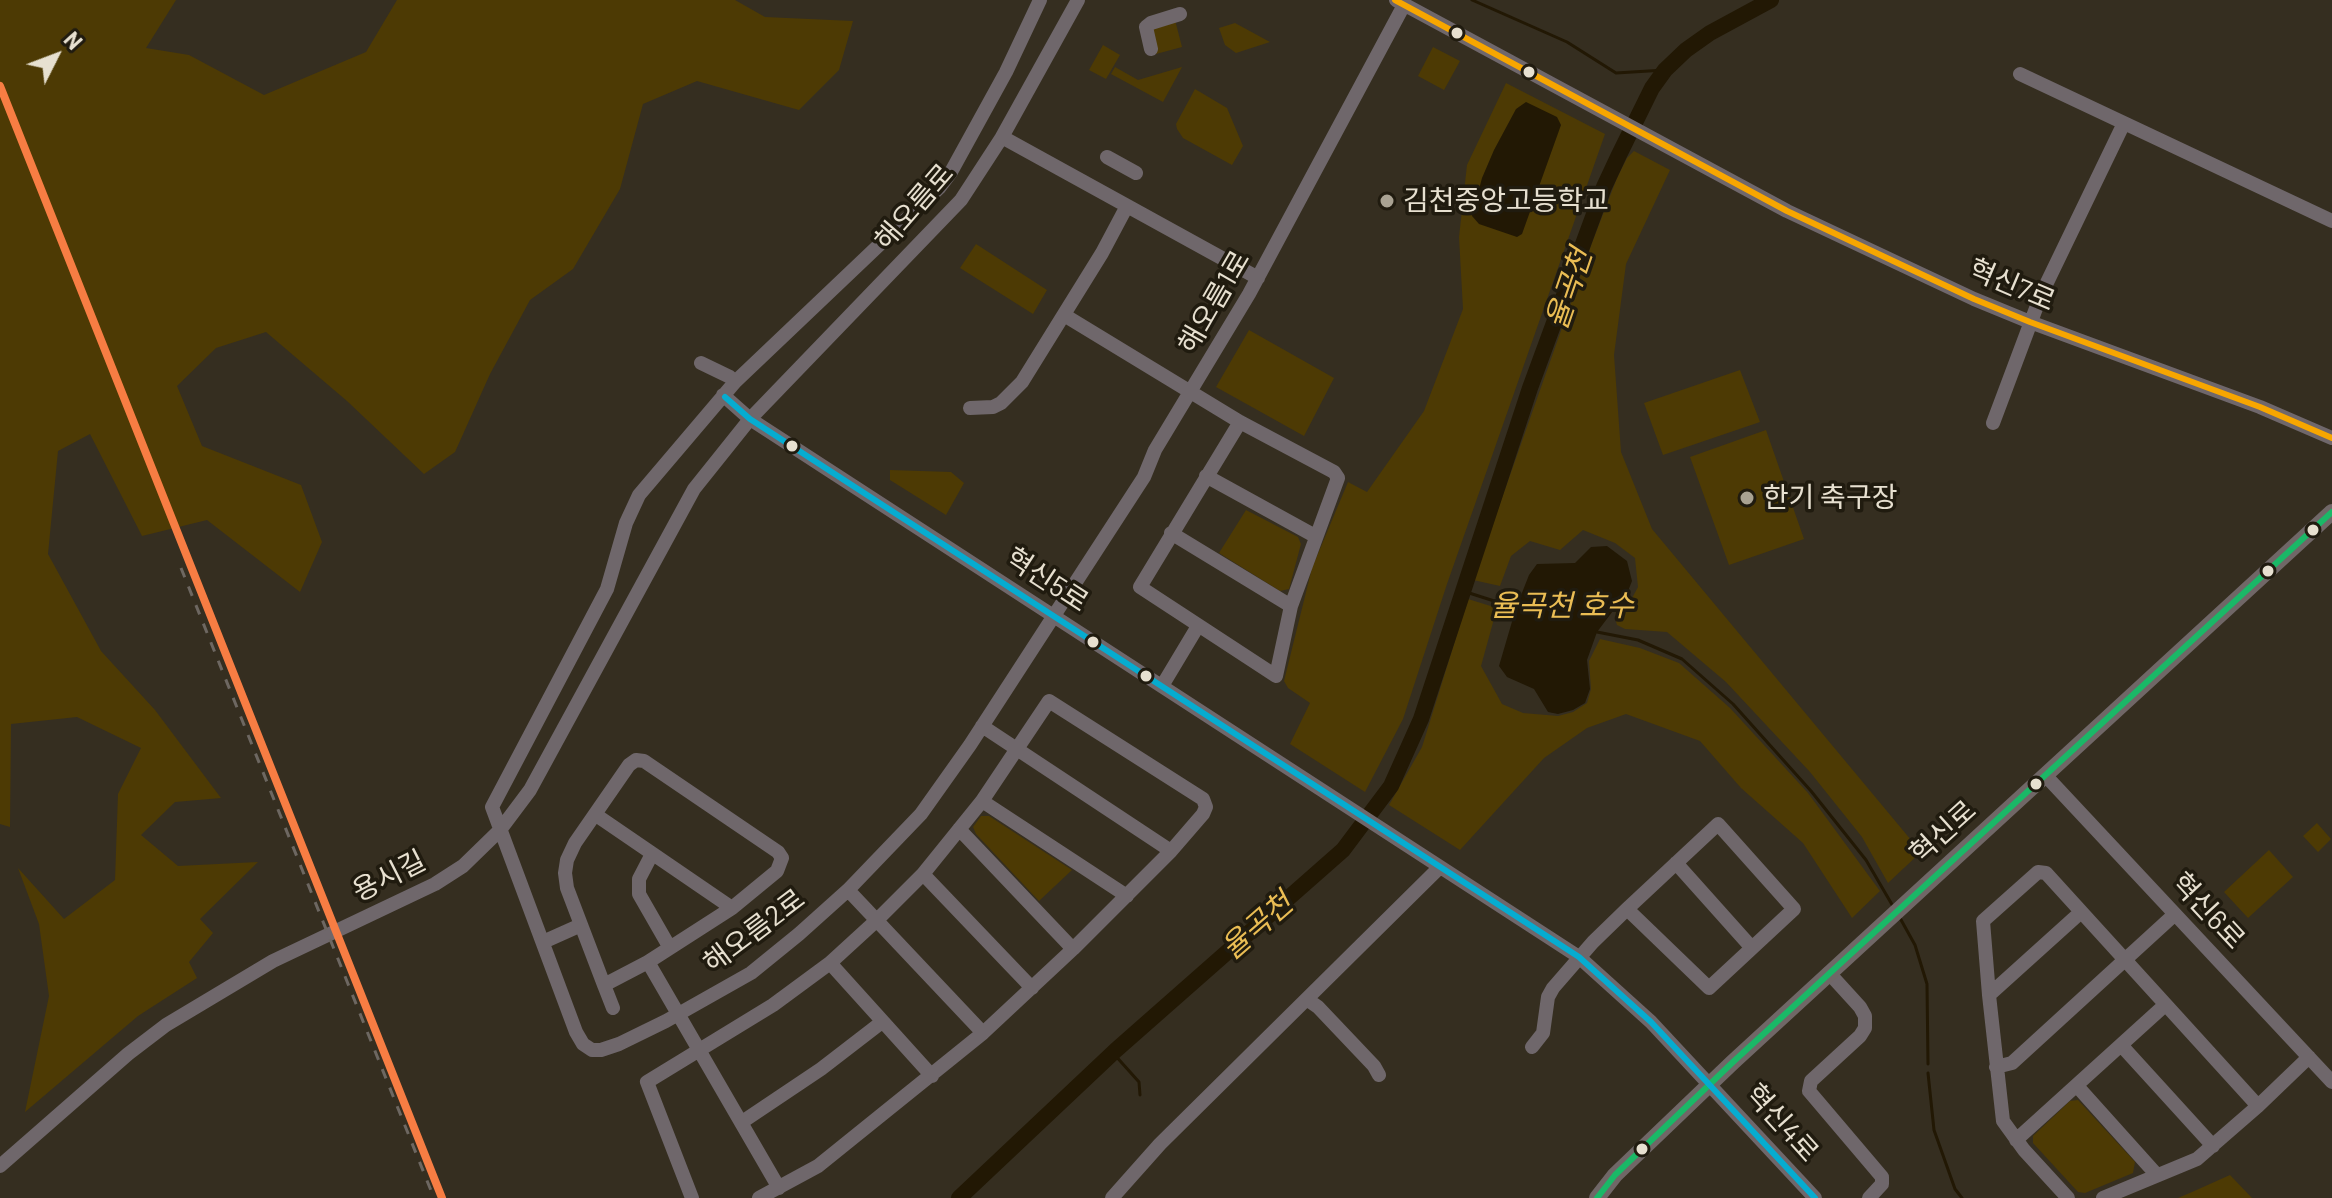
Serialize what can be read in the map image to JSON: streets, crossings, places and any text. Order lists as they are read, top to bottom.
{
  "streets": {
    "main road": ["혁신로"],
    "street": [
      "해오름로",
      "혁신7로",
      "해오름1로",
      "혁신5로",
      "용시길",
      "혁신6로",
      "해오름2로",
      "혁신4로"
    ]
  },
  "crossings": [
    ["해오름로", "혁신5로"],
    ["해오름로", "용시길"],
    ["해오름로", "해오름2로"],
    ["혁신7로", "해오름1로"],
    ["해오름1로", "혁신5로"],
    ["해오름1로", "해오름2로"],
    ["혁신5로", "해오름2로"],
    ["혁신5로", "혁신4로"],
    ["혁신로", "혁신6로"],
    ["혁신로", "혁신4로"],
    ["용시길", "해오름2로"]
  ],
  "water": ["율곡천", "율곡천 호수"],
  "places": ["김천중앙고등학교", "한기 축구장"],
  "north": "top right"
}
